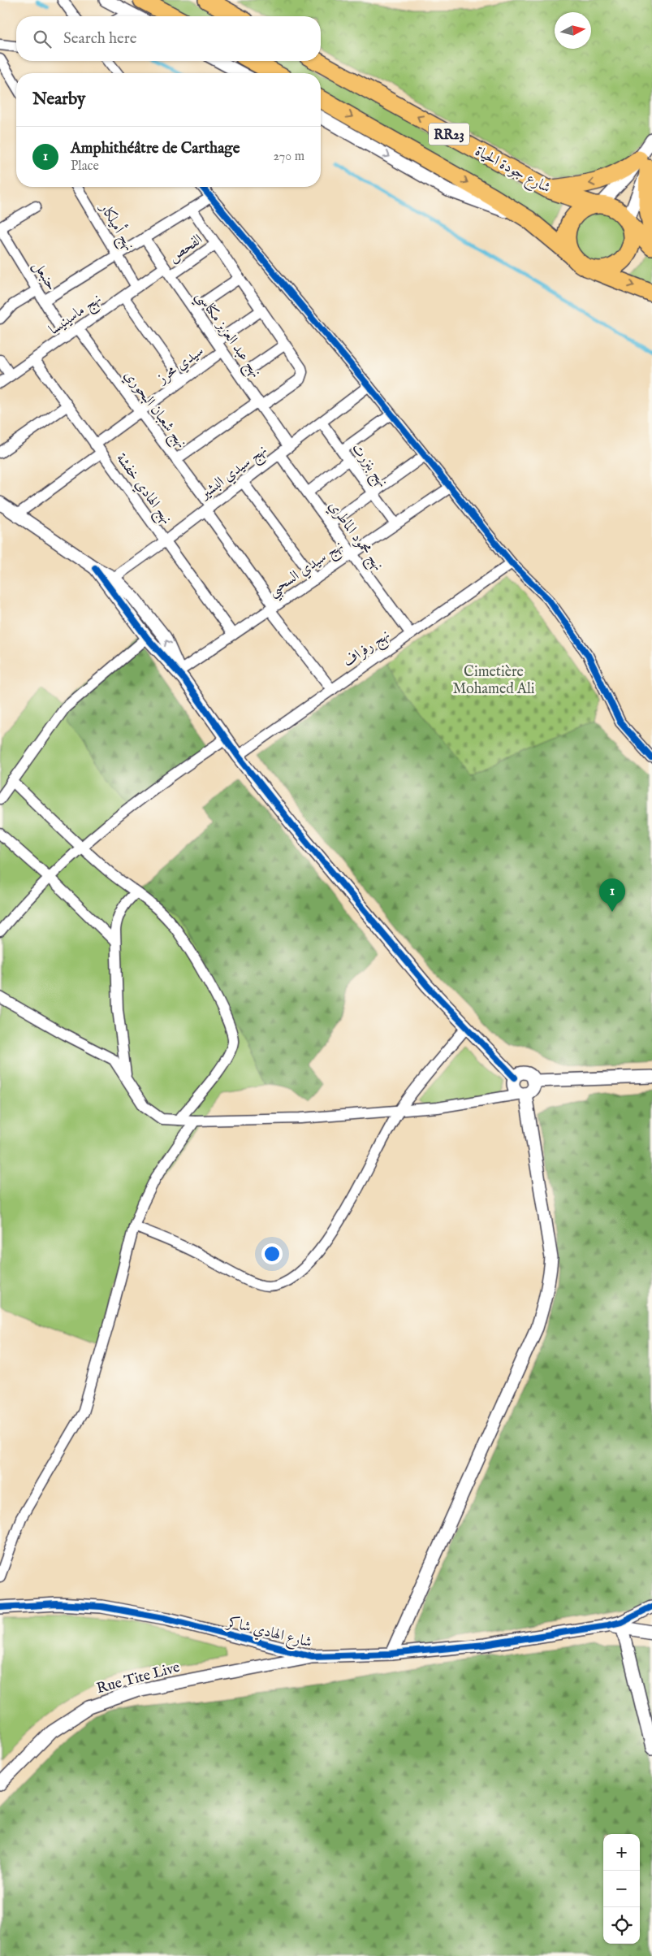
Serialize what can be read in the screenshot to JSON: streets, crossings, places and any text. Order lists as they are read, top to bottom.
{
  "streets": {
    "highway": ["RR23", "شارع جودة الحياة"],
    "street": [
      "نهج أميلكار",
      "الفحص",
      "حنبعل",
      "نهج ماسينيسا",
      "نهج عبد العزيز مكناسي",
      "سيدي محرز",
      "نهج شعبان البحوري",
      "نهج بنزرت",
      "نهج سيدي البشير",
      "نهج الهادي خفشة",
      "نهج محمود الماطري",
      "نهج سيدي السحبي",
      "نهج رفراف",
      "شارع الهادي شاكر",
      "Rue Tite Live"
    ]
  },
  "crossings": [
    ["RR23", "شارع جودة الحياة"],
    ["نهج أميلكار", "نهج ماسينيسا"],
    ["الفحص", "نهج ماسينيسا"],
    ["الفحص", "نهج عبد العزيز مكناسي"],
    ["حنبعل", "نهج ماسينيسا"],
    ["نهج ماسينيسا", "نهج عبد العزيز مكناسي"],
    ["نهج ماسينيسا", "نهج شعبان البحوري"],
    ["نهج ماسينيسا", "نهج الهادي خفشة"],
    ["نهج عبد العزيز مكناسي", "سيدي محرز"],
    ["نهج عبد العزيز مكناسي", "نهج سيدي البشير"],
    ["سيدي محرز", "نهج شعبان البحوري"],
    ["سيدي محرز", "نهج الهادي خفشة"],
    ["نهج شعبان البحوري", "نهج سيدي البشير"],
    ["نهج شعبان البحوري", "نهج سيدي السحبي"],
    ["نهج شعبان البحوري", "نهج رفراف"],
    ["نهج بنزرت", "نهج سيدي البشير"],
    ["نهج بنزرت", "نهج سيدي السحبي"],
    ["نهج سيدي البشير", "نهج الهادي خفشة"],
    ["نهج سيدي البشير", "نهج محمود الماطري"],
    ["نهج الهادي خفشة", "نهج سيدي السحبي"],
    ["نهج محمود الماطري", "نهج سيدي السحبي"],
    ["نهج محمود الماطري", "نهج رفراف"],
    ["شارع الهادي شاكر", "Rue Tite Live"]
  ],
  "parks": ["Cimetière Mohamed Ali"],
  "north": "right",
  "page": {
    "search": "Search here",
    "heading": "Nearby",
    "list": [
      {
        "mark": "1",
        "name": "Amphithéâtre de Carthage",
        "note": "Place",
        "value": "270 m"
      }
    ],
    "pins": "1",
    "map_buttons": ["+", "−"]
  }
}
